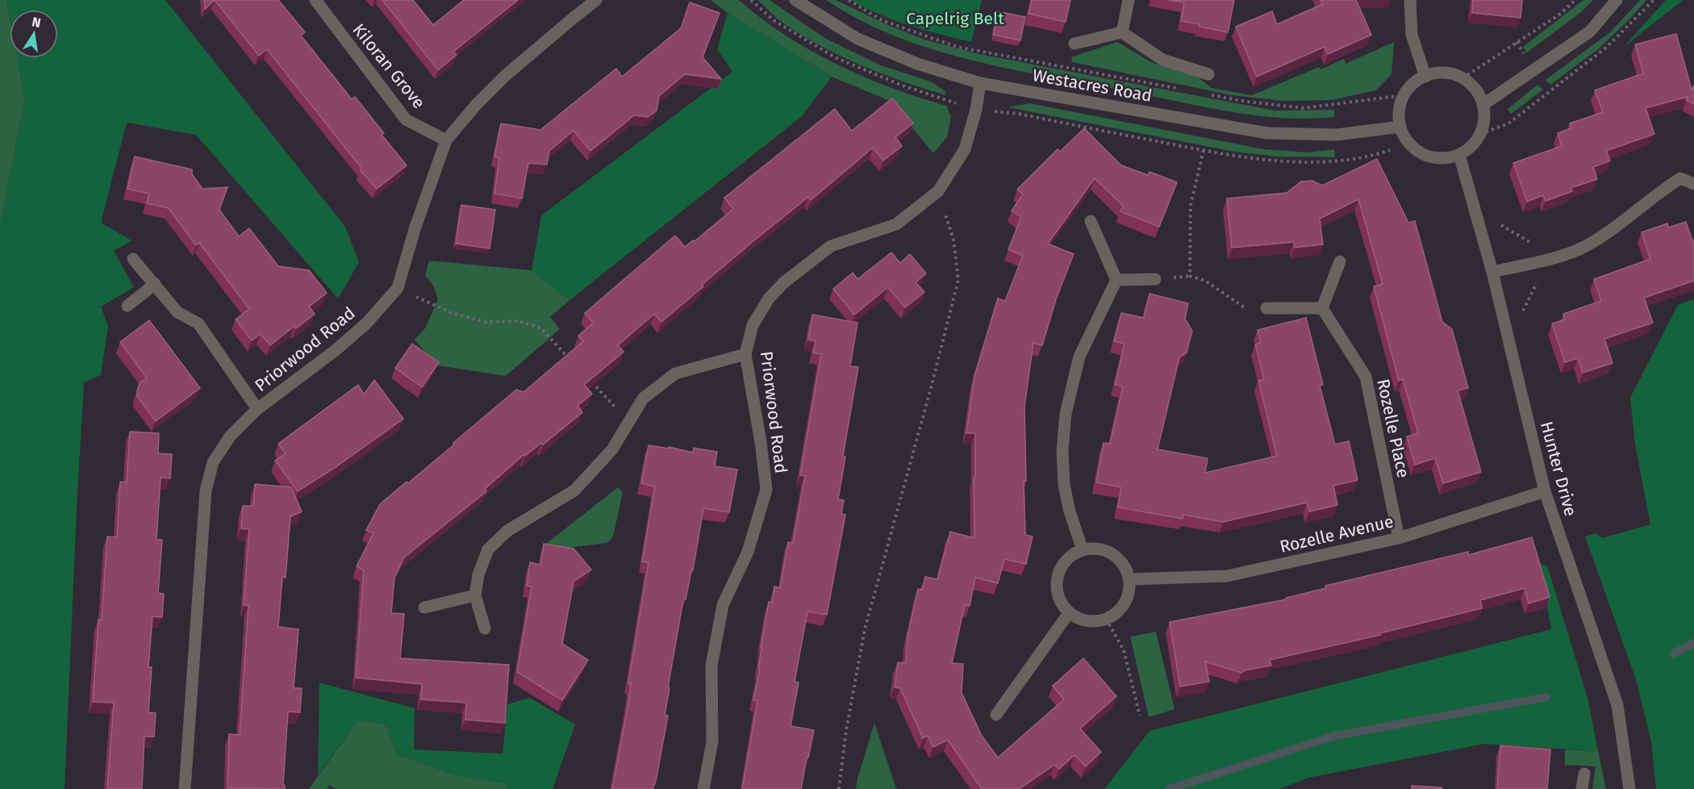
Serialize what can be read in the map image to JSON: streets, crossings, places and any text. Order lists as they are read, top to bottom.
{
  "streets": {
    "street": [
      "Kiloran Grove",
      "Westacres Road",
      "Priorwood Road",
      "Rozelle Place",
      "Hunter Drive",
      "Rozelle Avenue"
    ]
  },
  "crossings": [
    ["Kiloran Grove", "Priorwood Road"],
    ["Westacres Road", "Priorwood Road"],
    ["Westacres Road", "Hunter Drive"],
    ["Rozelle Place", "Rozelle Avenue"],
    ["Hunter Drive", "Rozelle Avenue"]
  ],
  "parks": ["Capelrig Belt"],
  "north": "top"
}
